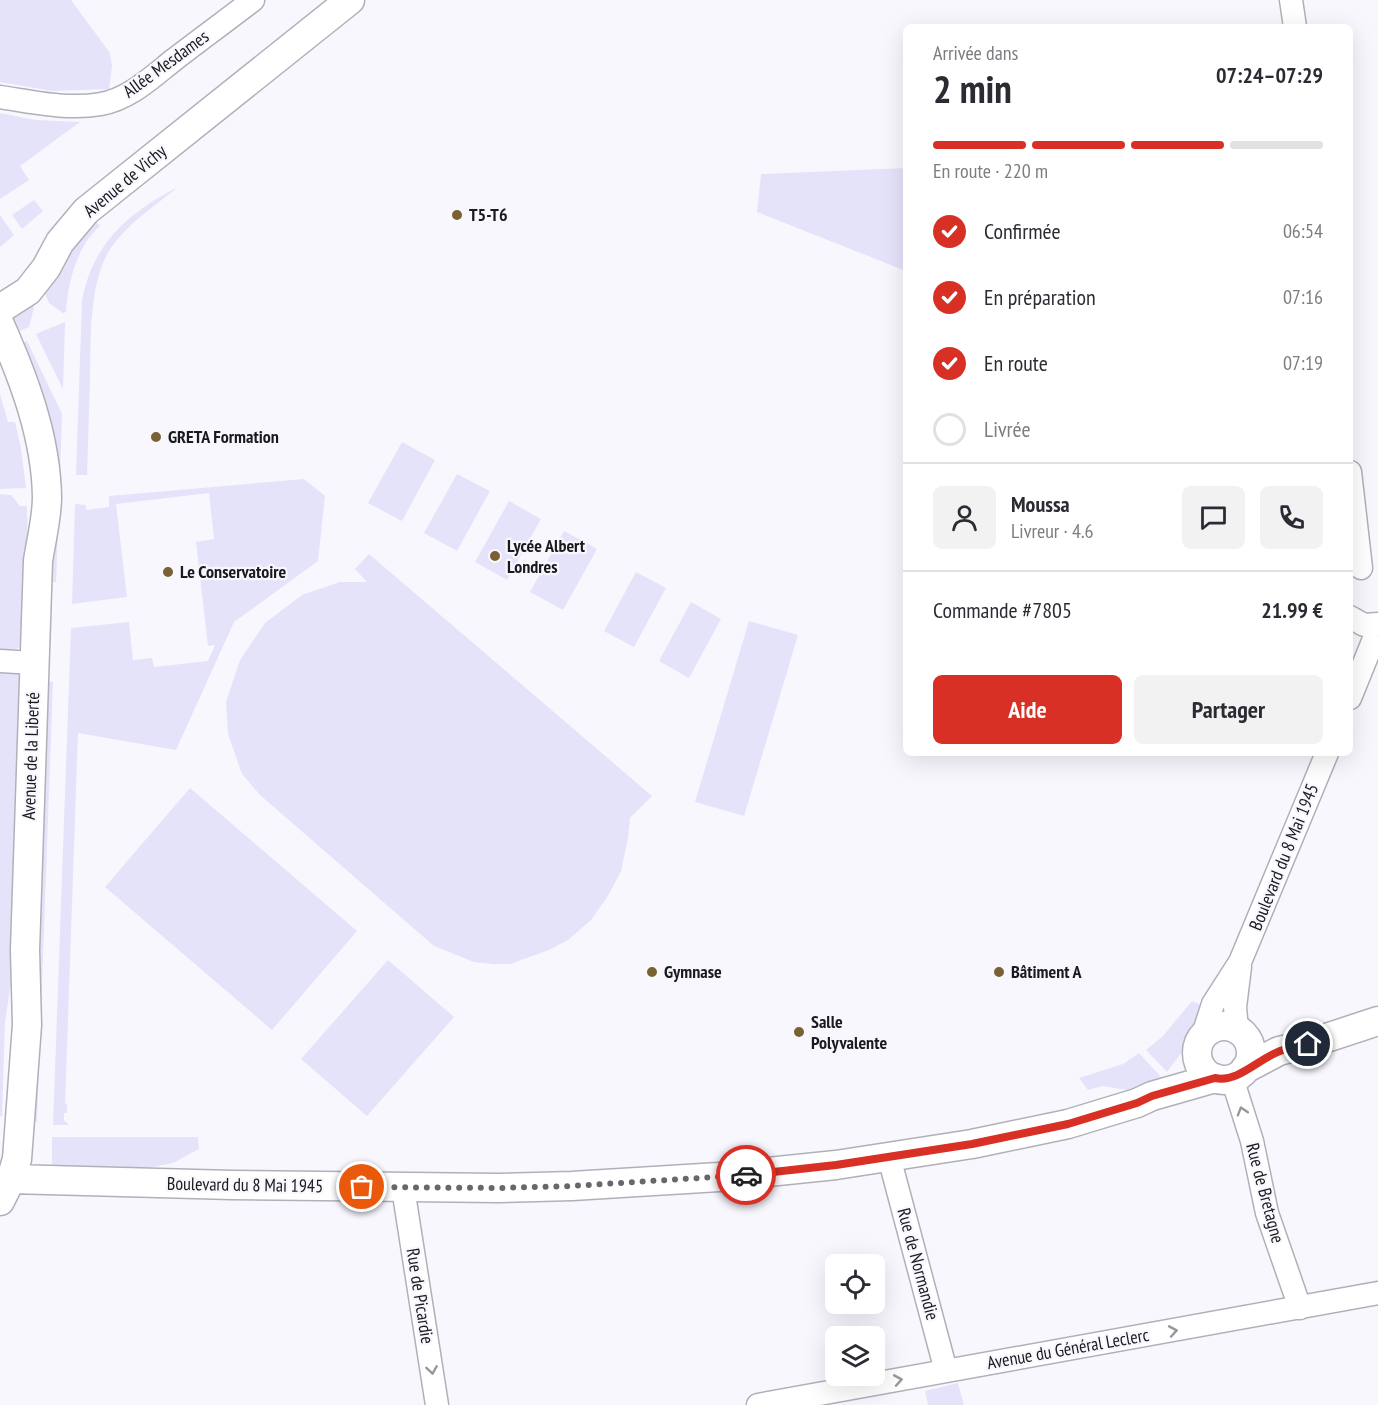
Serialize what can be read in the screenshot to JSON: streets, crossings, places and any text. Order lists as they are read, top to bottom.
{
  "streets": {
    "main road": ["Avenue de Vichy", "Avenue de la Liberté", "Boulevard du 8 Mai 1945"],
    "street": [
      "Allée Mesdames",
      "Rue de Bretagne",
      "Rue de Normandie",
      "Rue de Picardie",
      "Avenue du Général Leclerc"
    ]
  },
  "crossings": [
    ["Avenue de la Liberté", "Boulevard du 8 Mai 1945"],
    ["Boulevard du 8 Mai 1945", "Rue de Bretagne"],
    ["Boulevard du 8 Mai 1945", "Rue de Normandie"],
    ["Boulevard du 8 Mai 1945", "Rue de Picardie"],
    ["Rue de Bretagne", "Avenue du Général Leclerc"],
    ["Rue de Normandie", "Avenue du Général Leclerc"]
  ],
  "one_way": ["Rue de Bretagne", "Rue de Picardie", "Avenue du Général Leclerc"],
  "places": [
    "T5-T6",
    "GRETA Formation",
    "Lycée Albert Londres",
    "Le Conservatoire",
    "Gymnase",
    "Bâtiment A",
    "Salle Polyvalente"
  ],
  "page": {
    "heading": ["2 min", "Arrivée dans", "07:24–07:29"],
    "panel": [
      "Moussa",
      "Livreur · 4.6",
      "Commande #7805",
      "21.99 €"
    ],
    "bar": "En route · 220 m",
    "list": [
      ["Confirmée", "06:54"],
      ["En préparation", "07:16"],
      ["En route", "07:19"],
      "Livrée"
    ],
    "buttons": ["Aide", "Partager"]
  }
}
